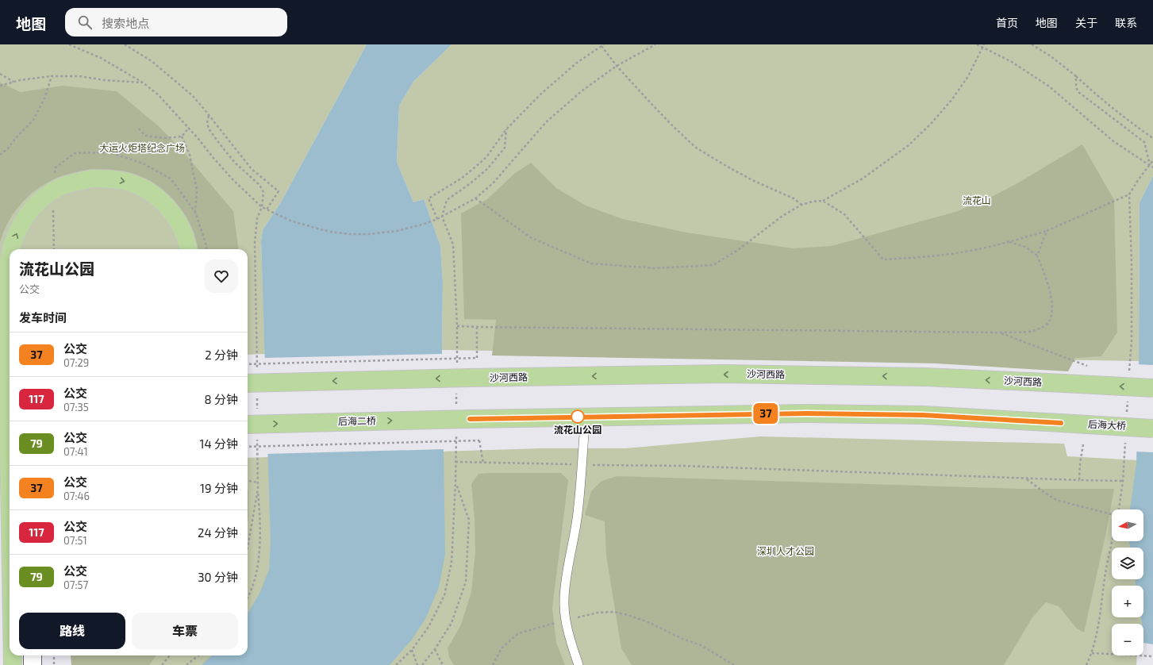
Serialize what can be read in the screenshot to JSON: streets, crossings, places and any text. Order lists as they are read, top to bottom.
{
  "streets": {
    "main road": ["沙河西路", "后海二桥", "后海大桥"]
  },
  "crossings": [
    ["后海二桥", "后海大桥"]
  ],
  "one_way": ["沙河西路"],
  "parks": ["大运火炬塔纪念广场", "流花山", "深圳人才公园"],
  "places": ["流花山公园"],
  "lines": ["bus line 37"],
  "north": "left",
  "page": {
    "header": "地图",
    "search": "搜索地点",
    "nav": [
      "首页",
      "地图",
      "关于",
      "联系"
    ],
    "on_map": "37",
    "heading": [
      ["流花山公园", "公交"],
      "发车时间"
    ],
    "list": [
      {
        "mark": "37",
        "name": "公交",
        "note": "07:29",
        "value": "2 分钟"
      },
      {
        "mark": "117",
        "name": "公交",
        "note": "07:35",
        "value": "8 分钟"
      },
      {
        "mark": "79",
        "name": "公交",
        "note": "07:41",
        "value": "14 分钟"
      },
      {
        "mark": "37",
        "name": "公交",
        "note": "07:46",
        "value": "19 分钟"
      },
      {
        "mark": "117",
        "name": "公交",
        "note": "07:51",
        "value": "24 分钟"
      },
      {
        "mark": "79",
        "name": "公交",
        "note": "07:57",
        "value": "30 分钟"
      }
    ],
    "map_buttons": ["+", "−"],
    "buttons": ["路线", "车票"]
  }
}
